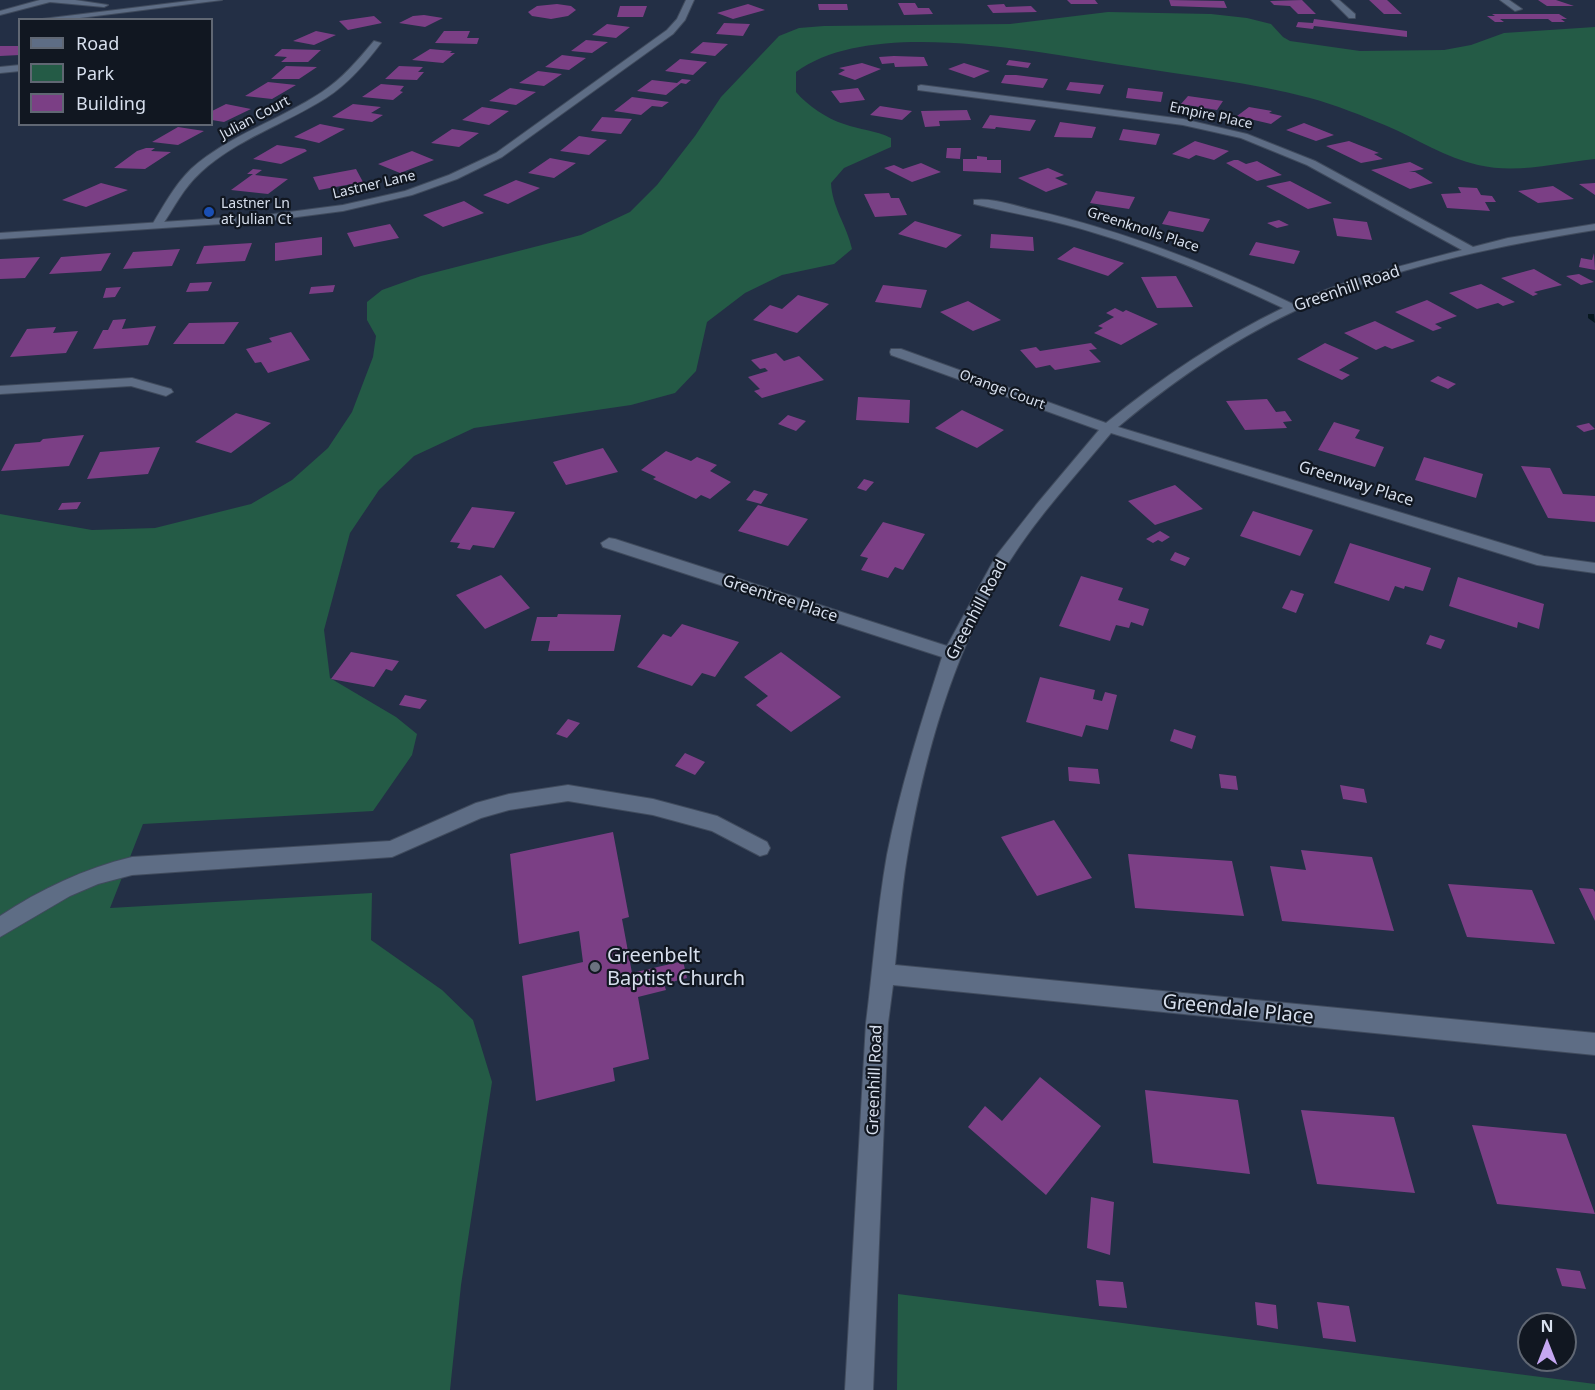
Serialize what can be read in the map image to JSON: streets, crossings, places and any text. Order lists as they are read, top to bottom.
{
  "streets": {
    "street": [
      "Empire Place",
      "Julian Court",
      "Lastner Lane",
      "Greenknolls Place",
      "Greenhill Road",
      "Orange Court",
      "Greenway Place",
      "Greentree Place",
      "Greendale Place"
    ]
  },
  "crossings": [
    ["Empire Place", "Greenhill Road"],
    ["Julian Court", "Lastner Lane"],
    ["Greenknolls Place", "Greenhill Road"],
    ["Greenhill Road", "Orange Court"],
    ["Greenhill Road", "Greenway Place"],
    ["Greenhill Road", "Greentree Place"],
    ["Greenhill Road", "Greendale Place"],
    ["Orange Court", "Greenway Place"]
  ],
  "places": ["Lastner Ln at Julian Ct", "Greenbelt Baptist Church"],
  "legend": ["Road", "Park", "Building"],
  "north": "top"
}
